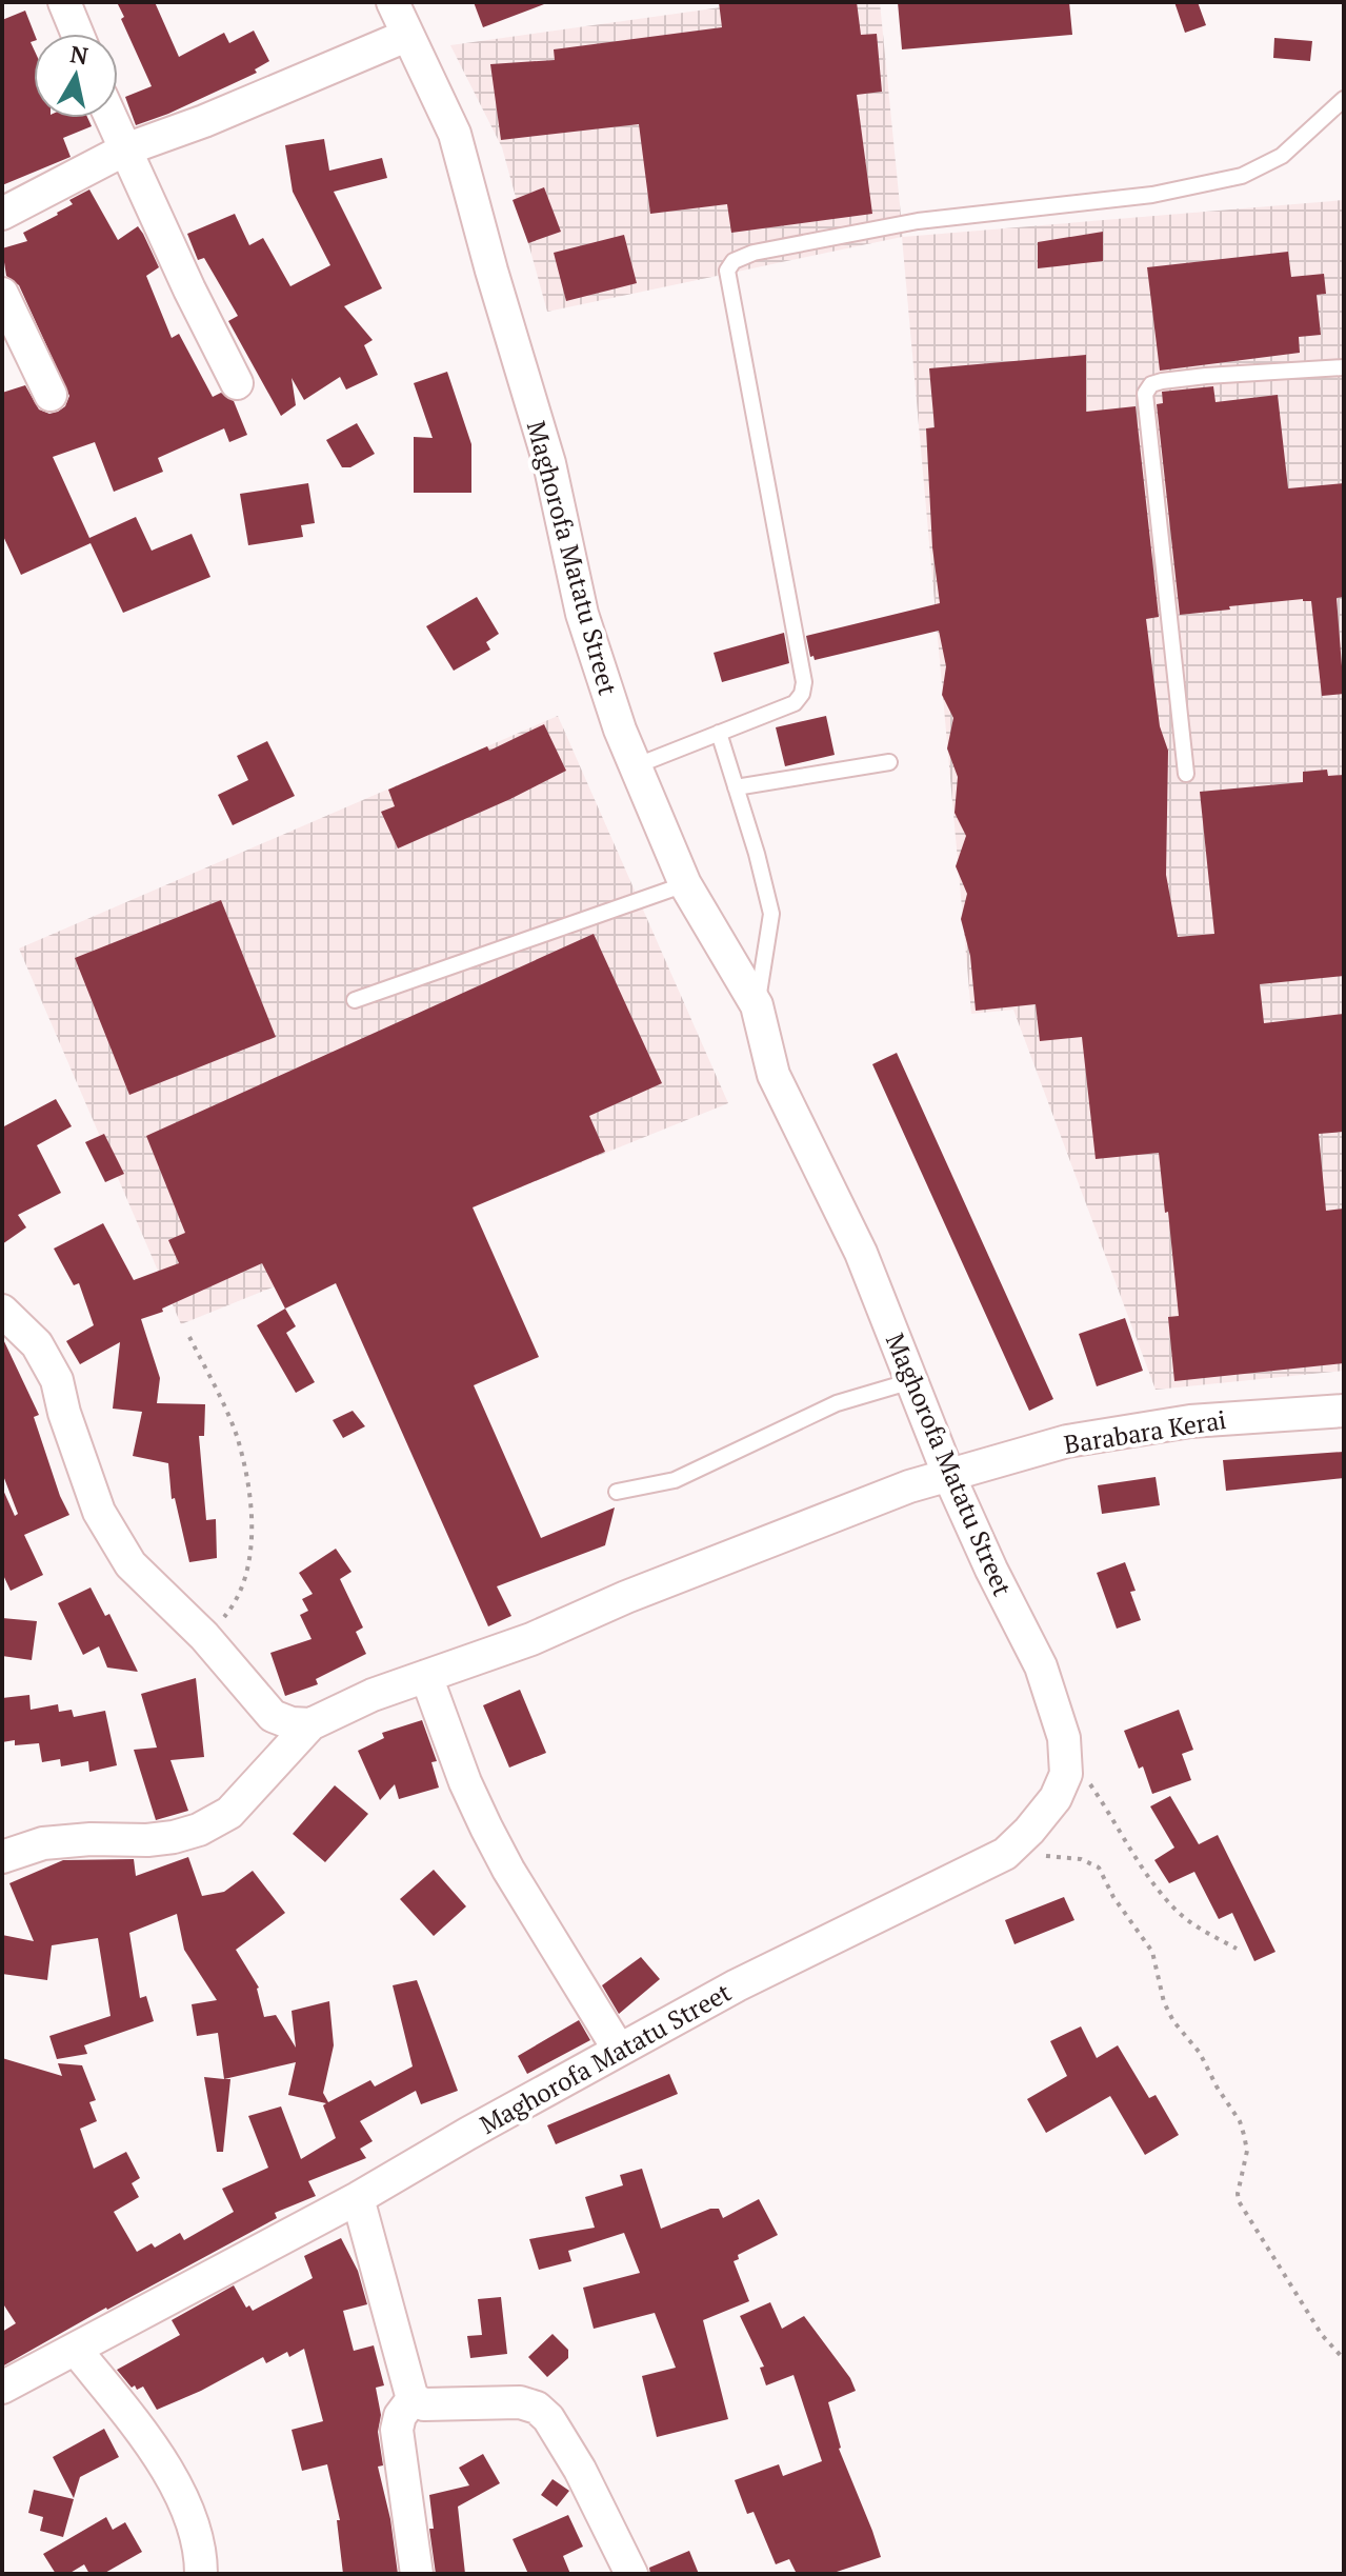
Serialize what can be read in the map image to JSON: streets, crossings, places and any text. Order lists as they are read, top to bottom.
{
  "streets": {
    "street": ["Maghorofa Matatu Street", "Barabara Kerai"]
  },
  "crossings": [
    ["Maghorofa Matatu Street", "Barabara Kerai"]
  ],
  "north": "top"
}
